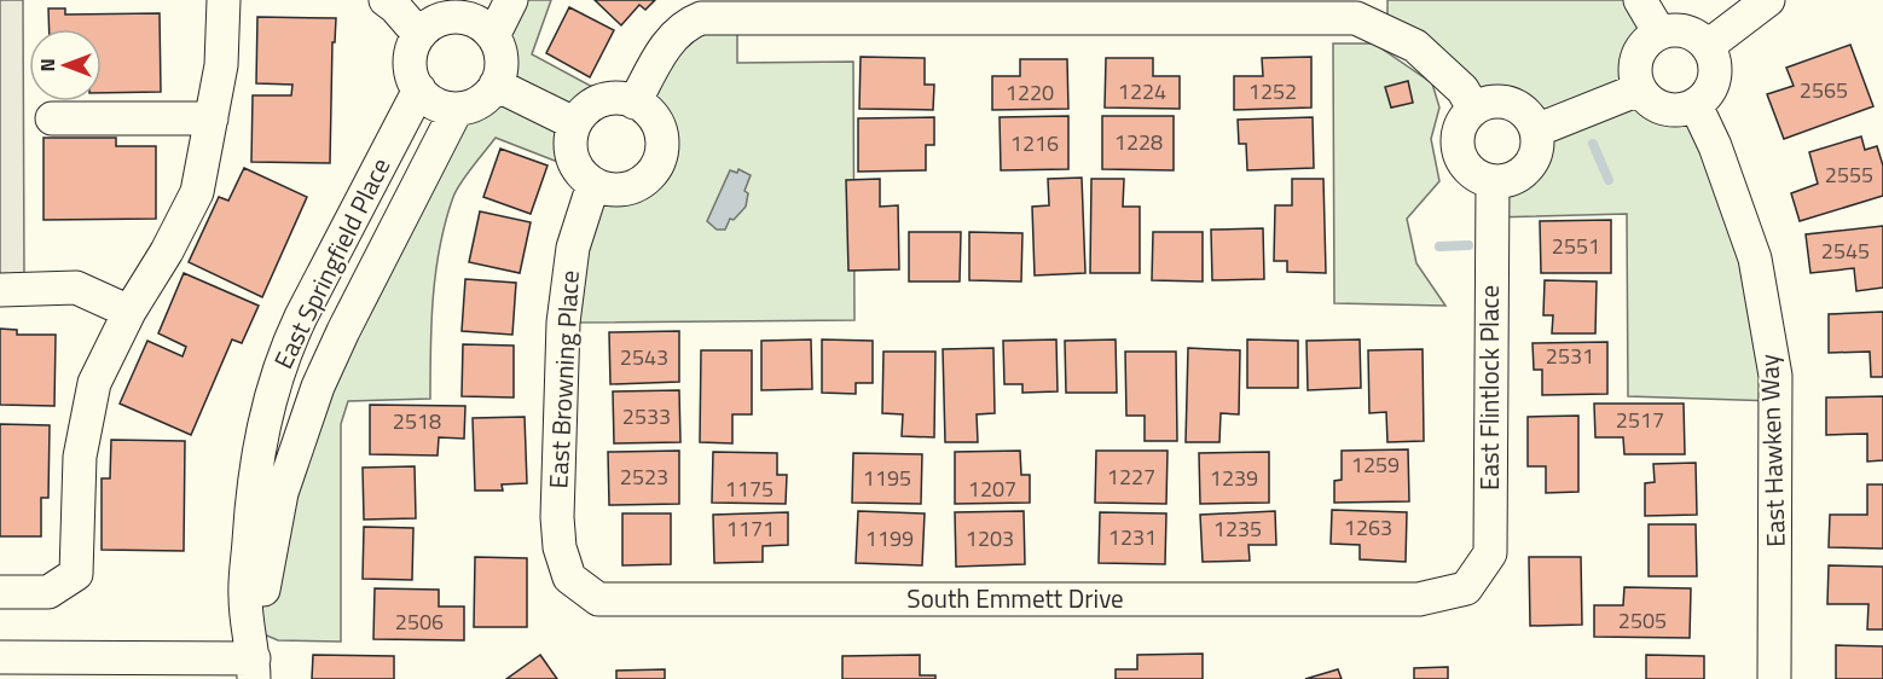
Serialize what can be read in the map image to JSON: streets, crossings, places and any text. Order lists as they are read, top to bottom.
{
  "streets": {
    "street": [
      "East Springfield Place",
      "East Browning Place",
      "East Flintlock Place",
      "East Hawken Way",
      "South Emmett Drive"
    ]
  },
  "crossings": [
    ["East Browning Place", "South Emmett Drive"],
    ["East Flintlock Place", "South Emmett Drive"]
  ],
  "house_numbers": [
    "2565",
    "1224",
    "1252",
    "1220",
    "1228",
    "1216",
    "2555",
    "2551",
    "2545",
    "2531",
    "2543",
    "2533",
    "2517",
    "2518",
    "1259",
    "2523",
    "1227",
    "1195",
    "1239",
    "1175",
    "1207",
    "1263",
    "1171",
    "1235",
    "1231",
    "1199",
    "1203",
    "2505",
    "2506"
  ],
  "north": "left"
}
